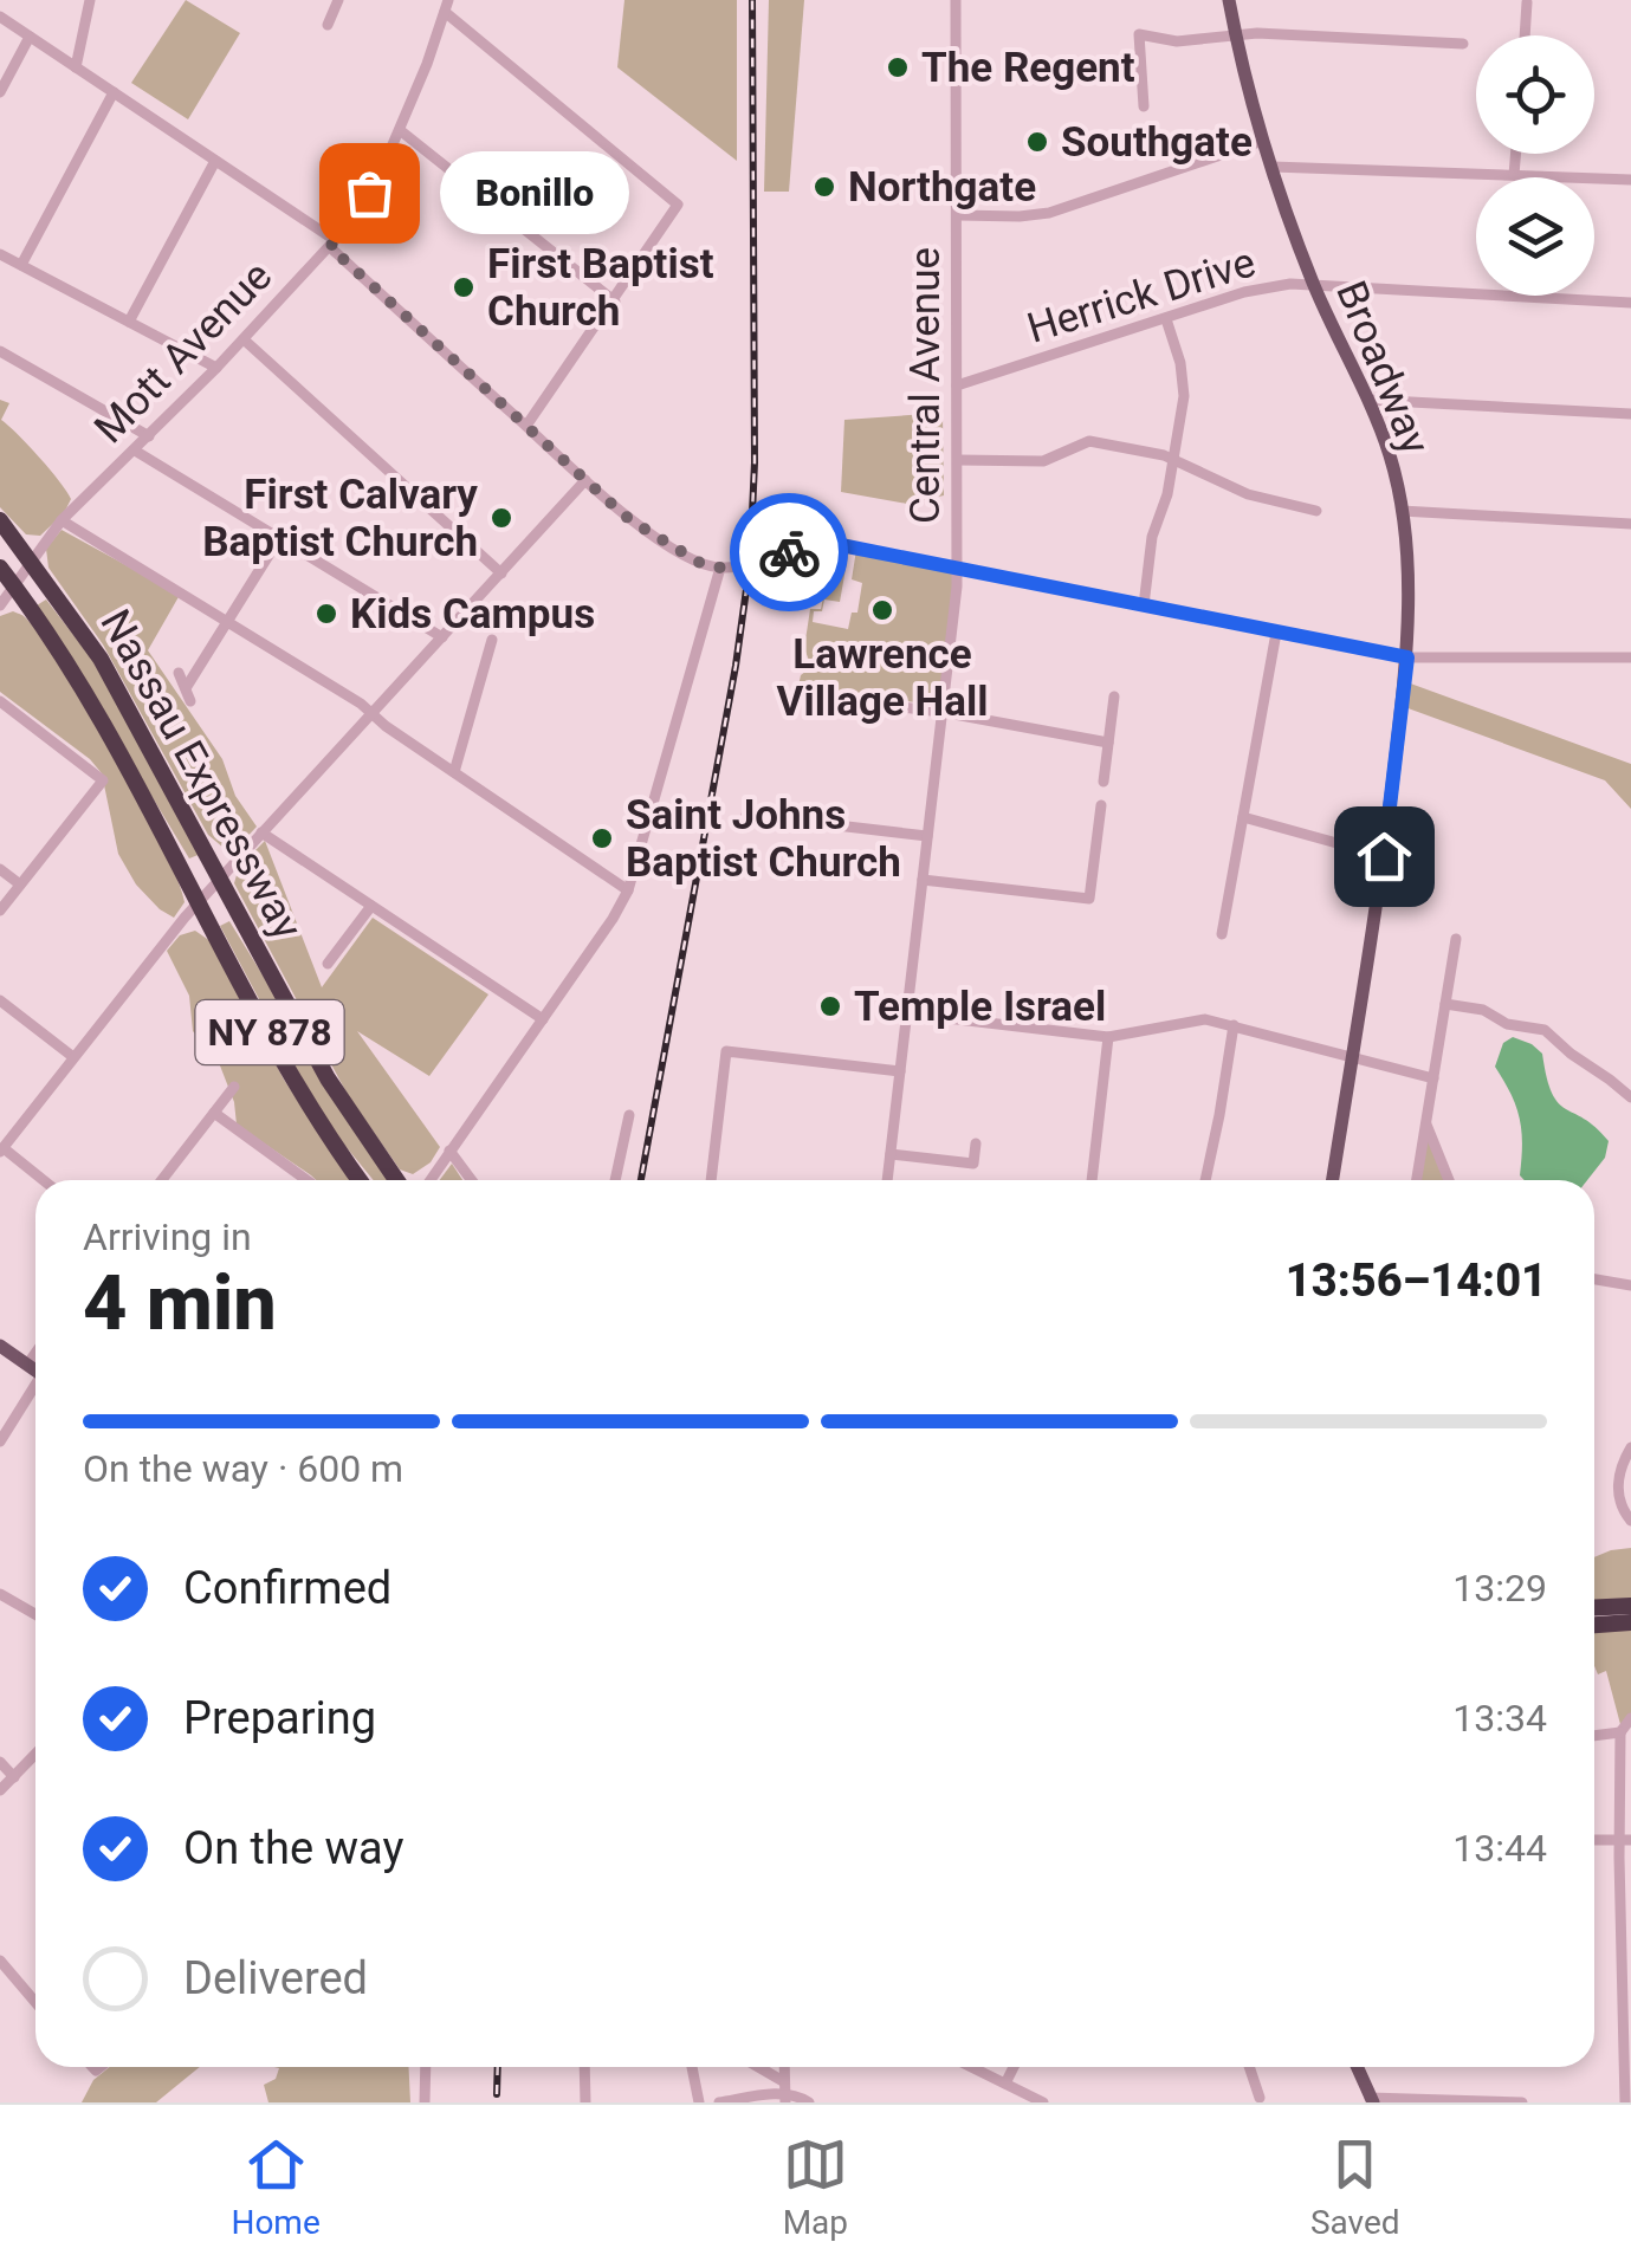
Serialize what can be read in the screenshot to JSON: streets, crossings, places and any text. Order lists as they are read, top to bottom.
{
  "streets": {
    "highway": ["Nassau Expressway", "NY 878"],
    "main road": ["Broadway"],
    "street": ["Herrick Drive", "Mott Avenue", "Central Avenue"]
  },
  "crossings": [
    ["Herrick Drive", "Broadway"],
    ["Herrick Drive", "Central Avenue"],
    ["Mott Avenue", "Nassau Expressway"]
  ],
  "places": [
    "The Regent",
    "Southgate",
    "Northgate",
    "Bonillo",
    "First Baptist Church",
    "First Calvary Baptist Church",
    "Lawrence Village Hall",
    "Kids Campus",
    "Saint Johns Baptist Church",
    "Temple Israel"
  ],
  "page": {
    "bubble": "Bonillo",
    "heading": ["4 min", "Arriving in", "13:56–14:01"],
    "bar": "On the way · 600 m",
    "list": [
      ["Confirmed", "13:29"],
      ["Preparing", "13:34"],
      ["On the way", "13:44"],
      "Delivered"
    ],
    "tabs": ["Home", "Map", "Saved"]
  }
}
